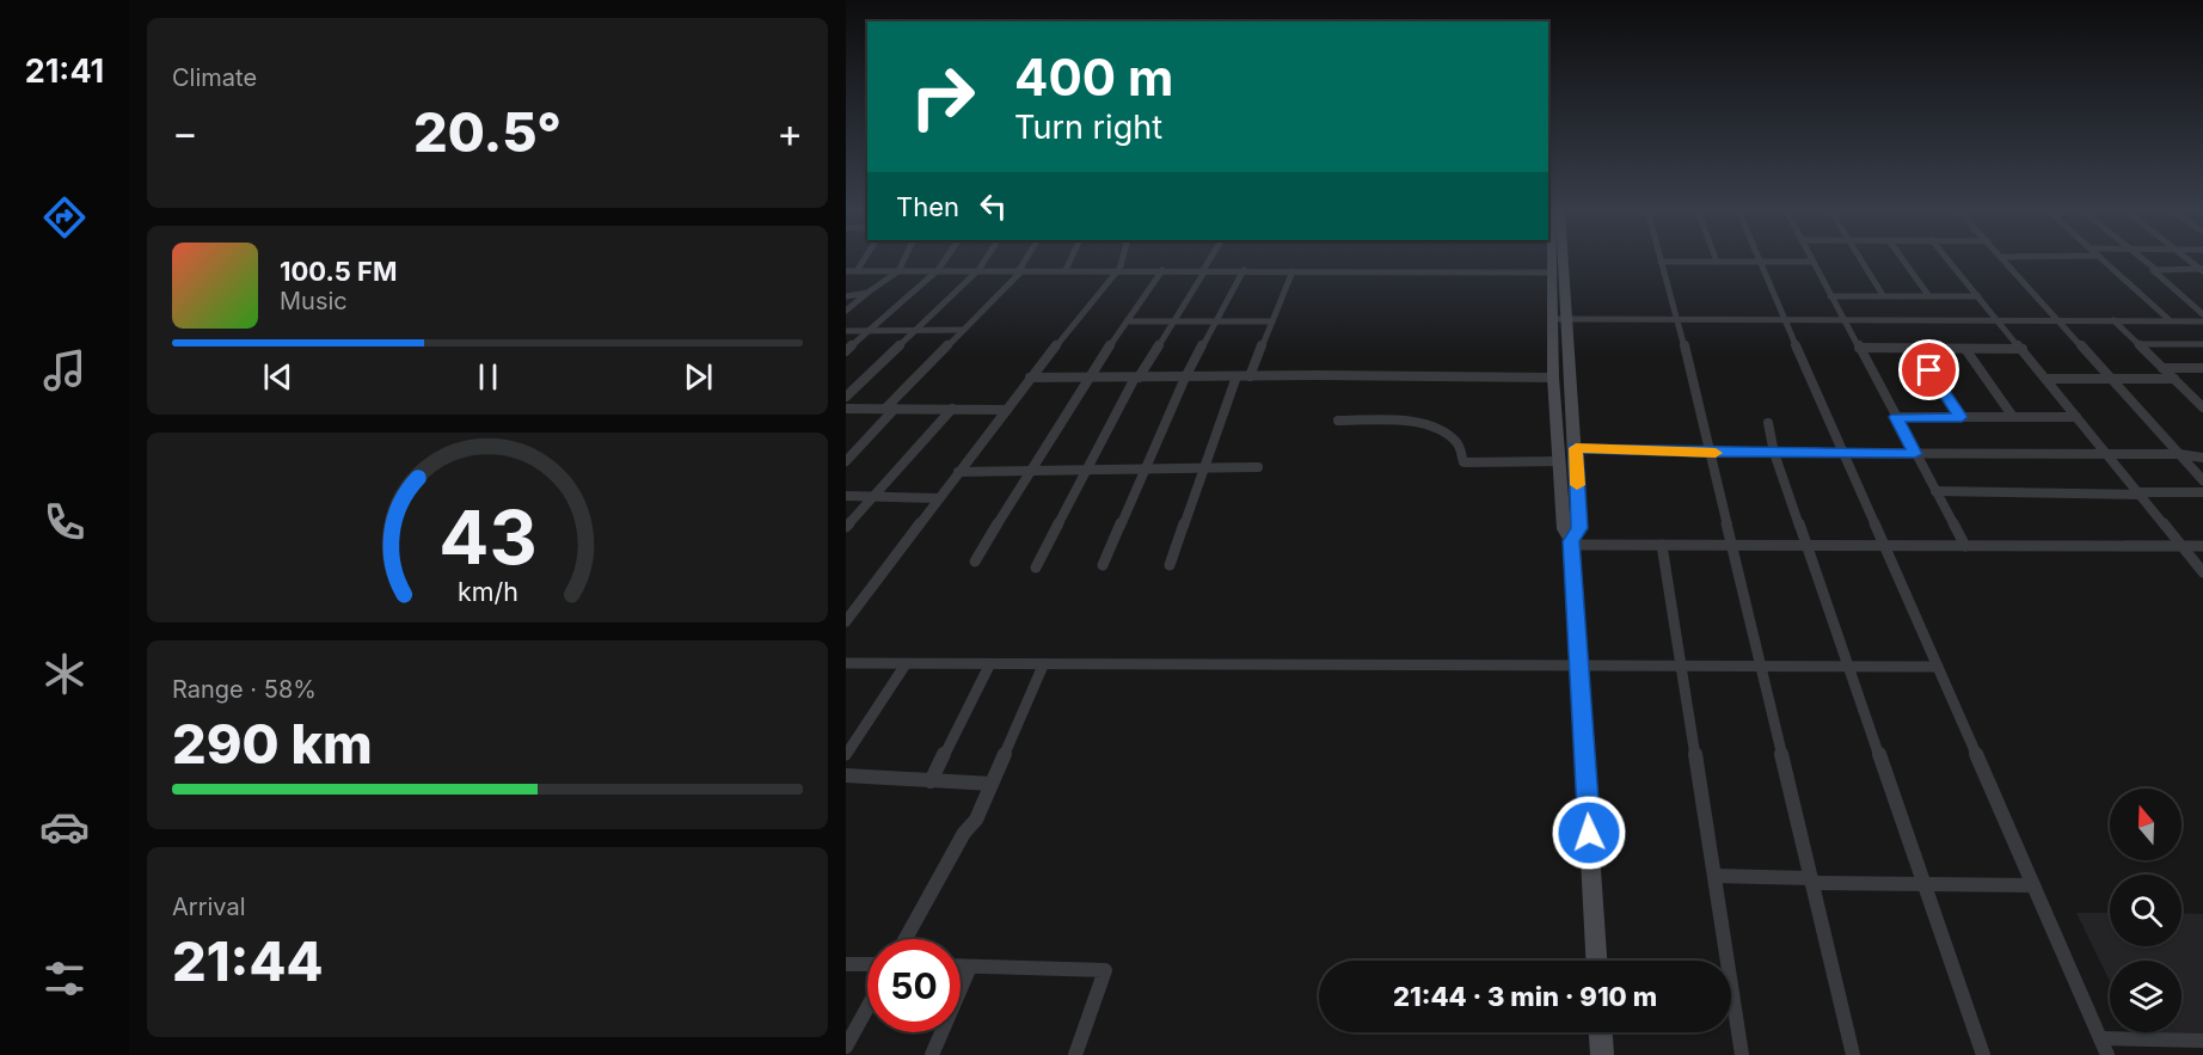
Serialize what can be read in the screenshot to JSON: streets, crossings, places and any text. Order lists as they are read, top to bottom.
{
  "north": "top",
  "page": {
    "tabs": "21:41",
    "tile": [
      "Climate",
      ["Range · 58%", "290 km"],
      ["Arrival", "21:44"]
    ],
    "turn": ["400 m", "Turn right"],
    "heat": ["−", "20.5°", "+"],
    "then": "Then",
    "song": ["100.5 FM", "Music"],
    "limit": "50",
    "trip": "21:44 · 3 min · 910 m",
    "gauge": ["43", "km/h"]
  }
}
